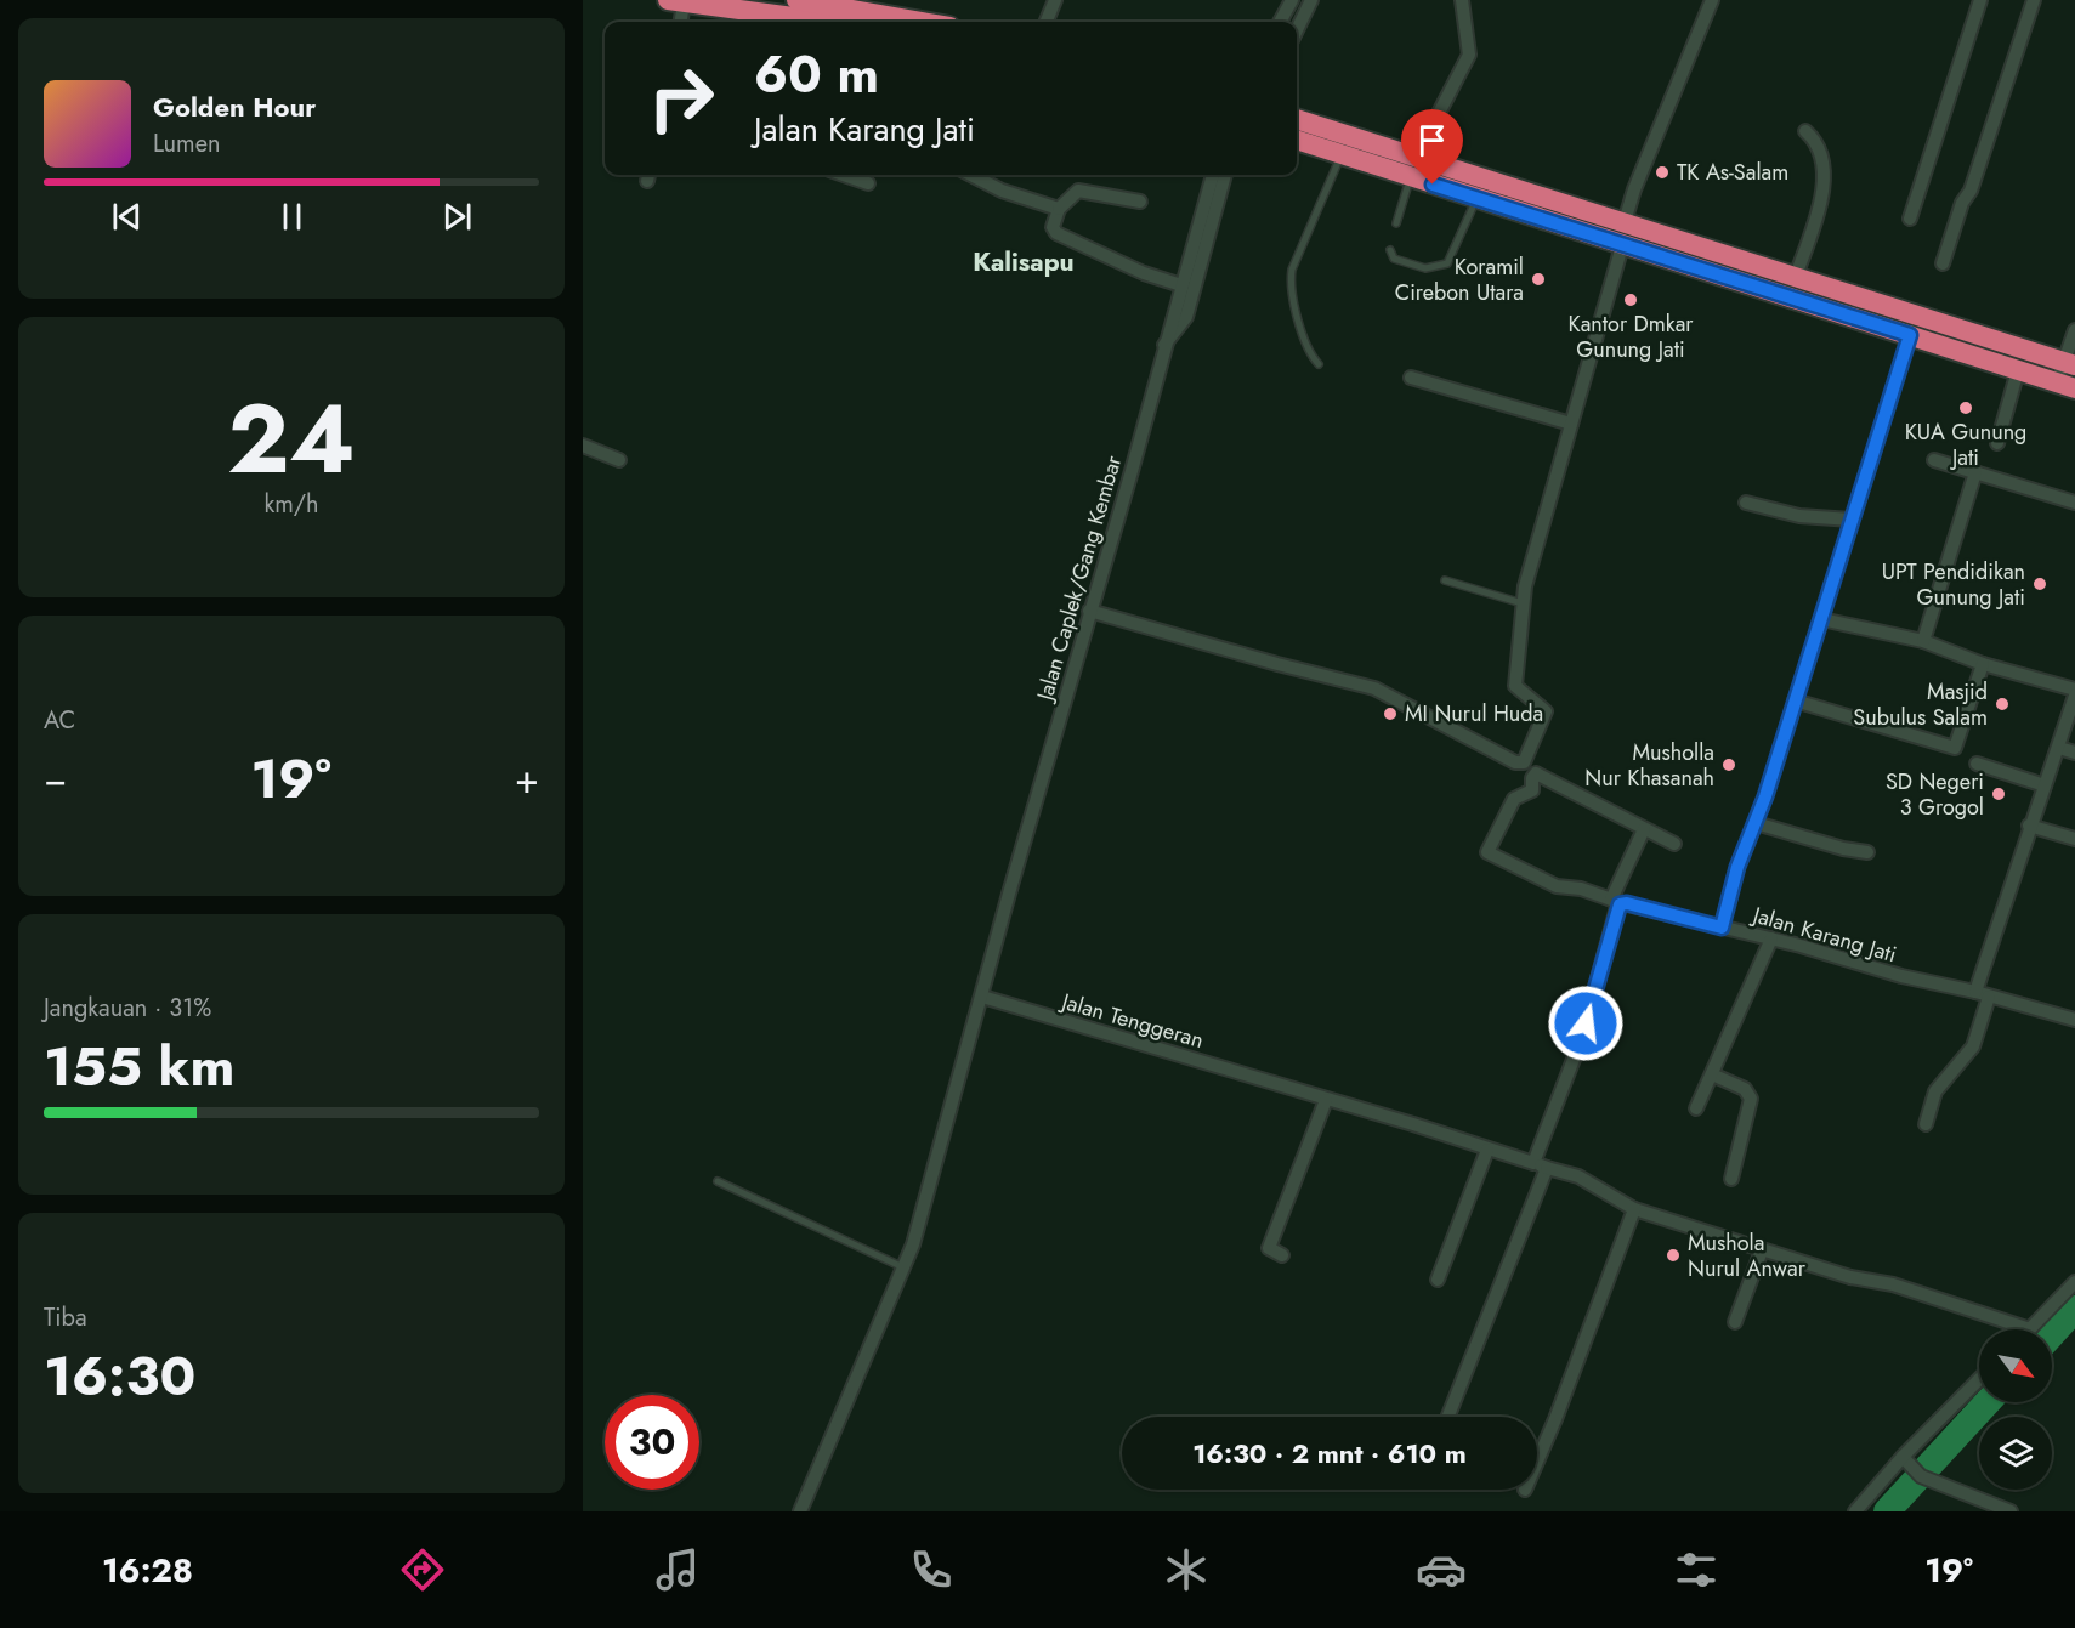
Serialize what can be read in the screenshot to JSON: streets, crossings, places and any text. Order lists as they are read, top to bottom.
{
  "streets": {
    "street": ["Jalan Caplek/Gang Kembar", "Jalan Karang Jati", "Jalan Tenggeran"]
  },
  "crossings": [
    ["Jalan Caplek/Gang Kembar", "Jalan Tenggeran"]
  ],
  "districts": ["Kalisapu"],
  "places": [
    "TK As-Salam",
    "Koramil Cirebon Utara",
    "Kantor Dmkar Gunung Jati",
    "KUA Gunung Jati",
    "UPT Pendidikan Gunung Jati",
    "Masjid Subulus Salam",
    "MI Nurul Huda",
    "Musholla Nur Khasanah",
    "SD Negeri 3 Grogol",
    "Mushola Nurul Anwar"
  ],
  "north": "bottom right",
  "page": {
    "turn": ["60 m", "Jalan Karang Jati"],
    "song": ["Golden Hour", "Lumen"],
    "tile": [
      ["24", "km/h"],
      "AC",
      ["Jangkauan · 31%", "155 km"],
      ["Tiba", "16:30"]
    ],
    "heat": ["−", "19°", "+"],
    "limit": "30",
    "trip": "16:30 · 2 mnt · 610 m",
    "tabs": ["16:28", "19°"]
  }
}
